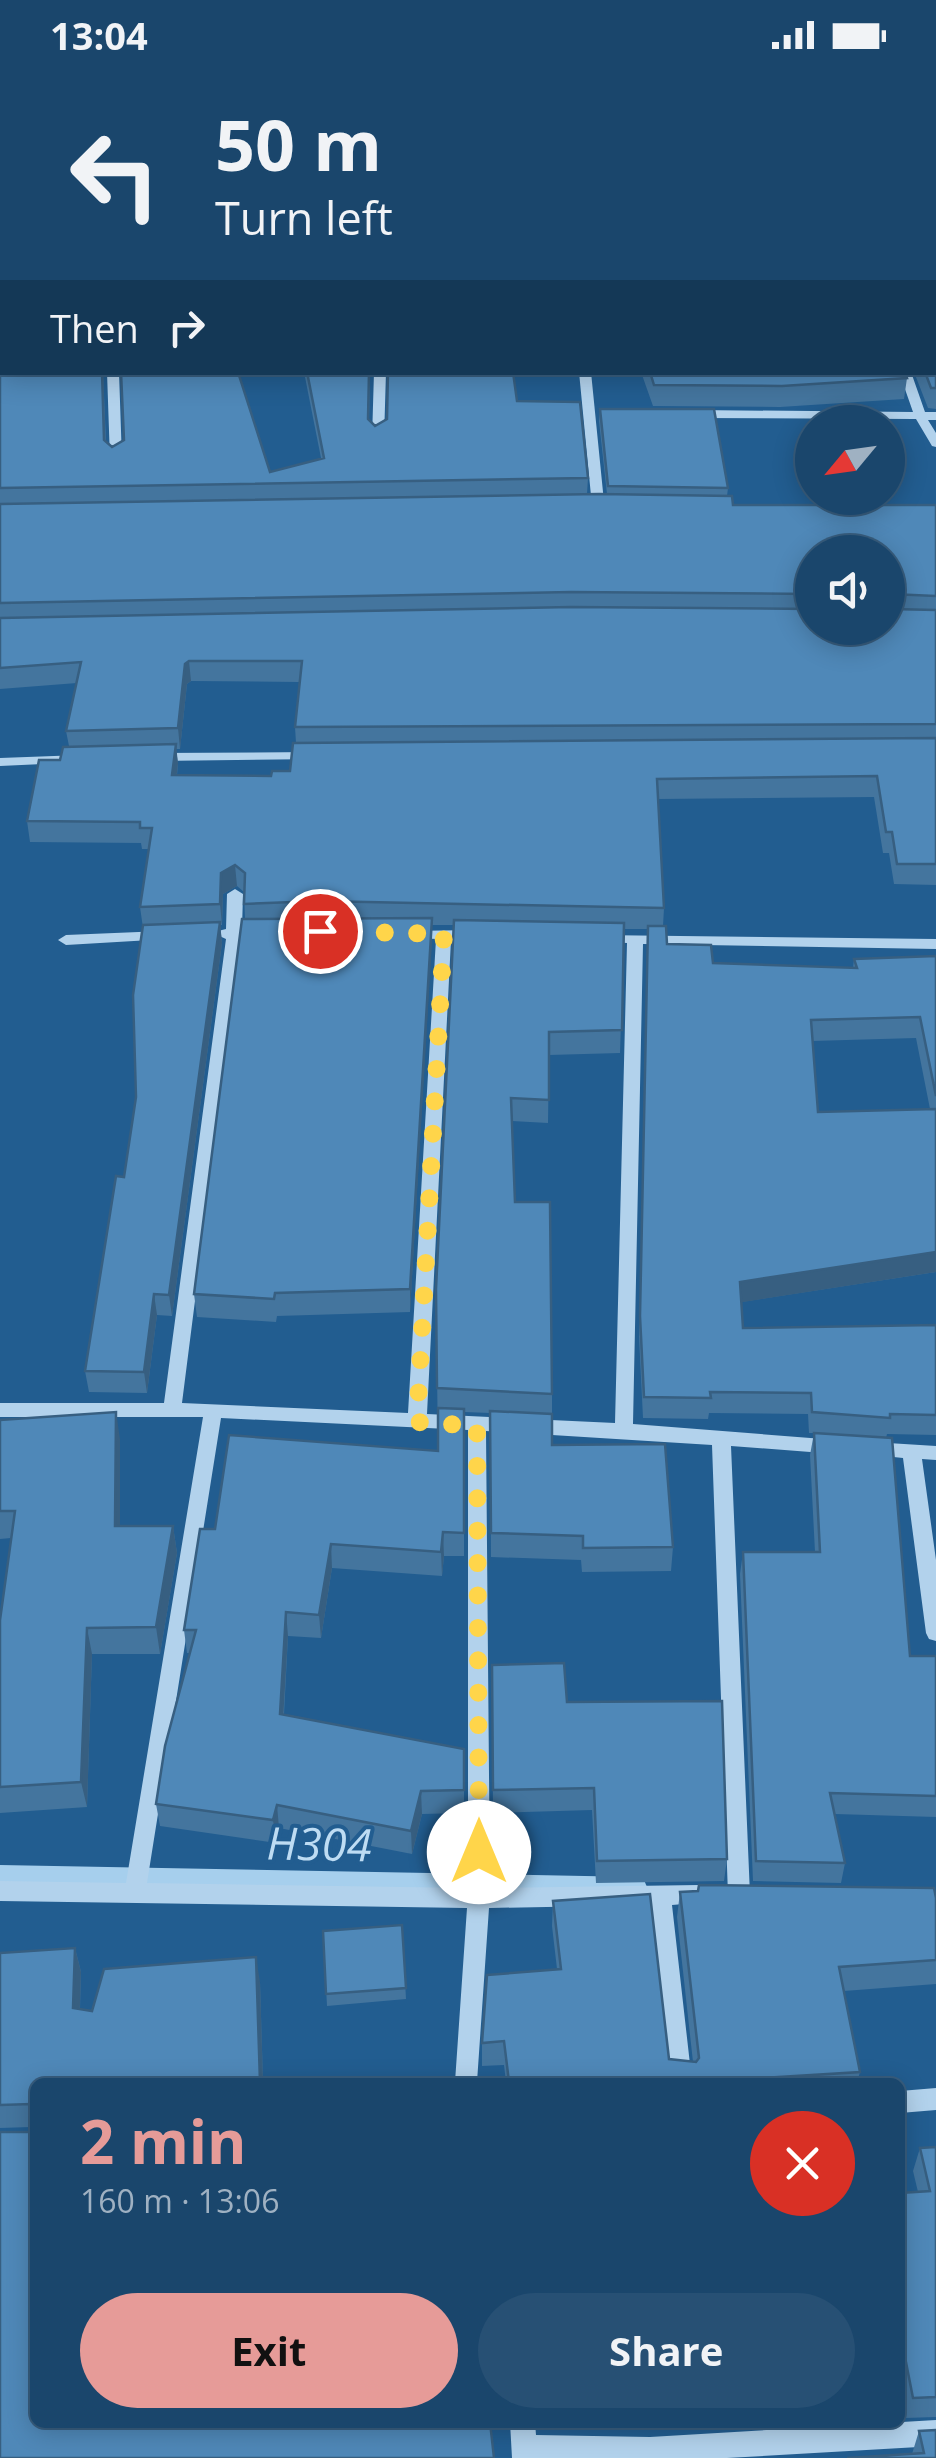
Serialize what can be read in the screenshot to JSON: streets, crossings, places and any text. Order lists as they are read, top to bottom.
{
  "water": ["H304"],
  "north": "bottom left",
  "page": {
    "status": "13:04",
    "turn": ["50 m", "Turn left"],
    "then": "Then",
    "heading": ["2 min", "160 m · 13:06"],
    "buttons": ["Exit", "Share"]
  }
}
